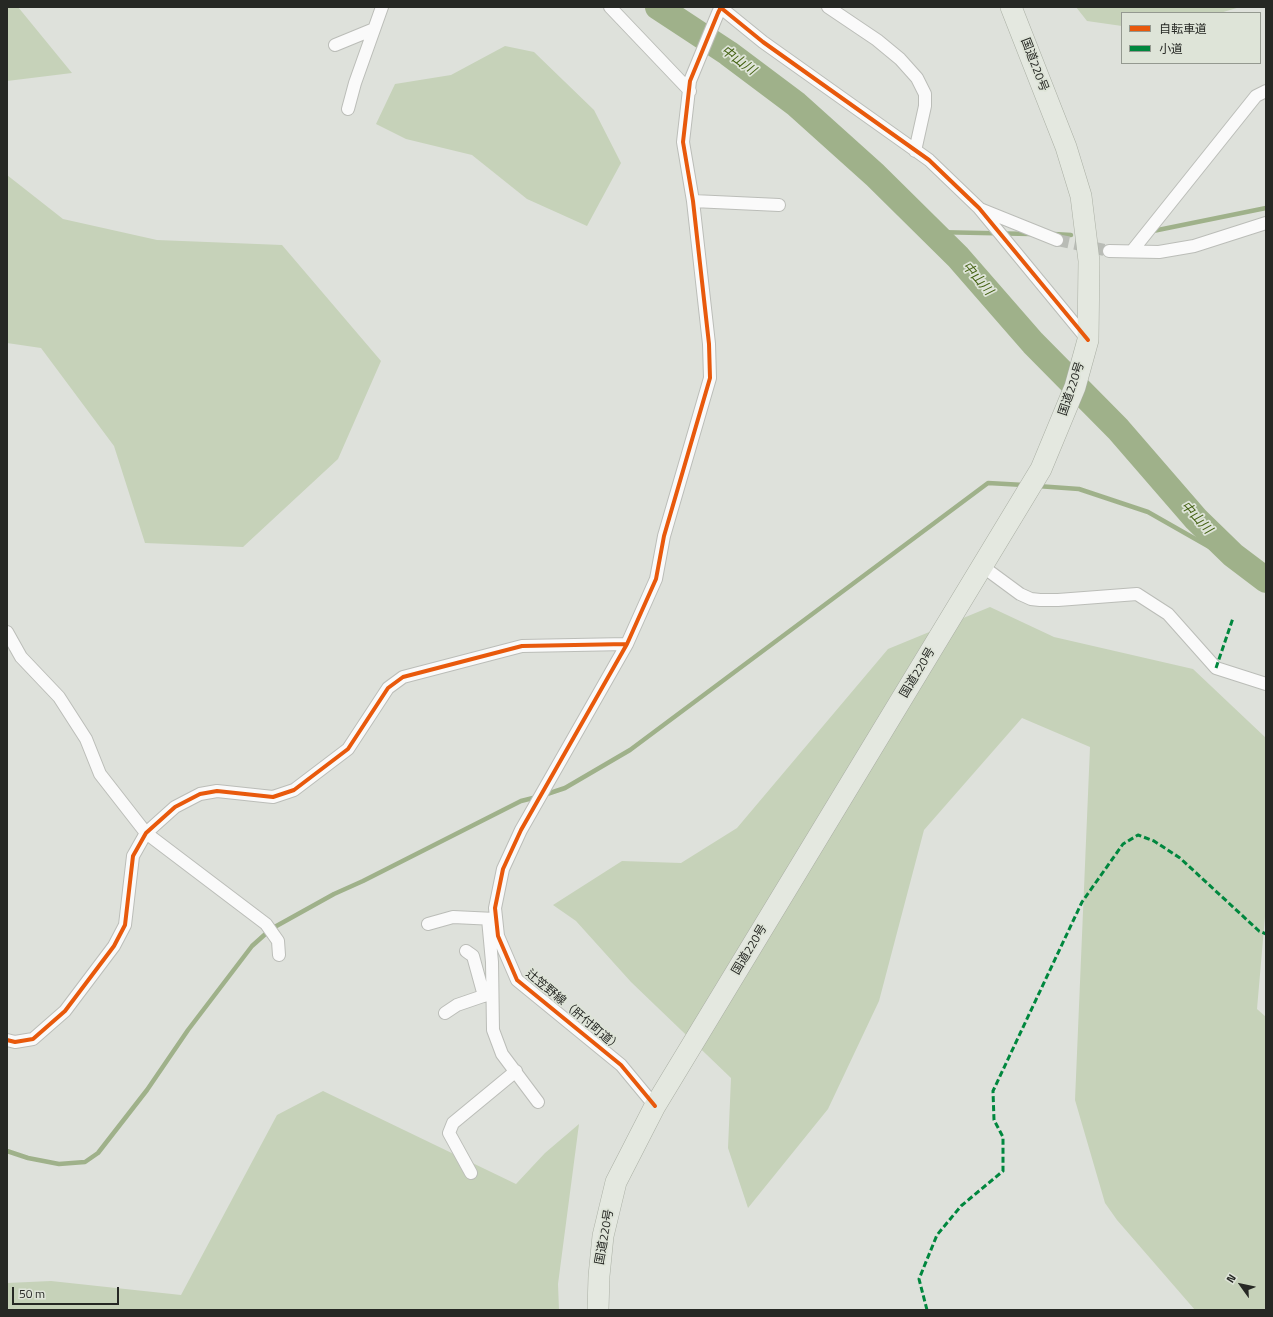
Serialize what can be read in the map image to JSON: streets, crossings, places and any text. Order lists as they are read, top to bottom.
{
  "streets": {
    "highway": ["国道220号"],
    "street": ["辻笠野線（肝付町道）"]
  },
  "crossings": [
    ["国道220号", "辻笠野線（肝付町道）"]
  ],
  "water": ["中山川"],
  "legend": ["自転車道", "小道"],
  "scale_bar": "50 m",
  "north": "top left"
}
